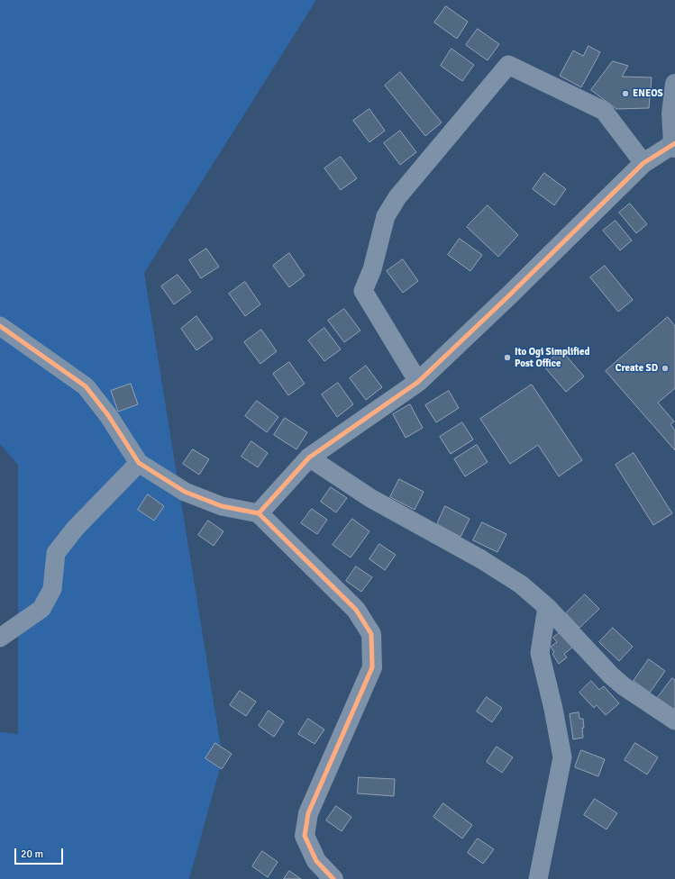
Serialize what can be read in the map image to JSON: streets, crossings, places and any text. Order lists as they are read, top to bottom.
{
  "places": ["ENEOS", "Ito Ogi Simplified Post Office", "Create SD"],
  "scale_bar": "20 m"
}
